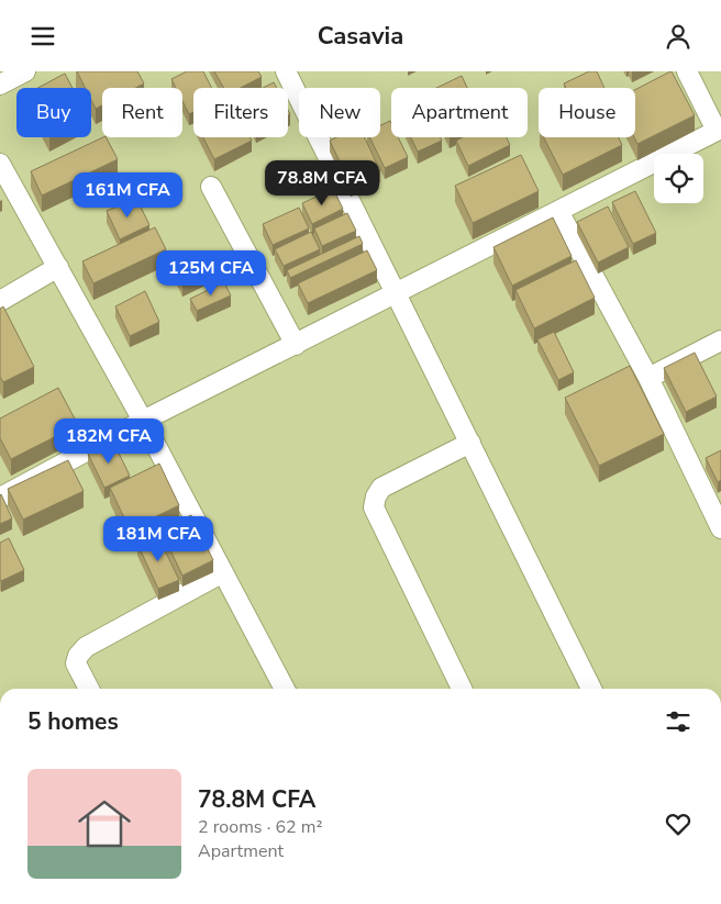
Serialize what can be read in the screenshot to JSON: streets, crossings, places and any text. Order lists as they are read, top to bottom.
{
  "page": {
    "header": "Casavia",
    "chip": [
      "Buy",
      "Rent",
      "Filters",
      "New",
      "Apartment",
      "House"
    ],
    "price": [
      "78.8M CFA",
      "161M CFA",
      "125M CFA",
      "182M CFA",
      "181M CFA"
    ],
    "heading": "5 homes",
    "list": [
      {
        "name": "78.8M CFA",
        "note": "2 rooms · 62 m² · Apartment"
      }
    ]
  }
}
